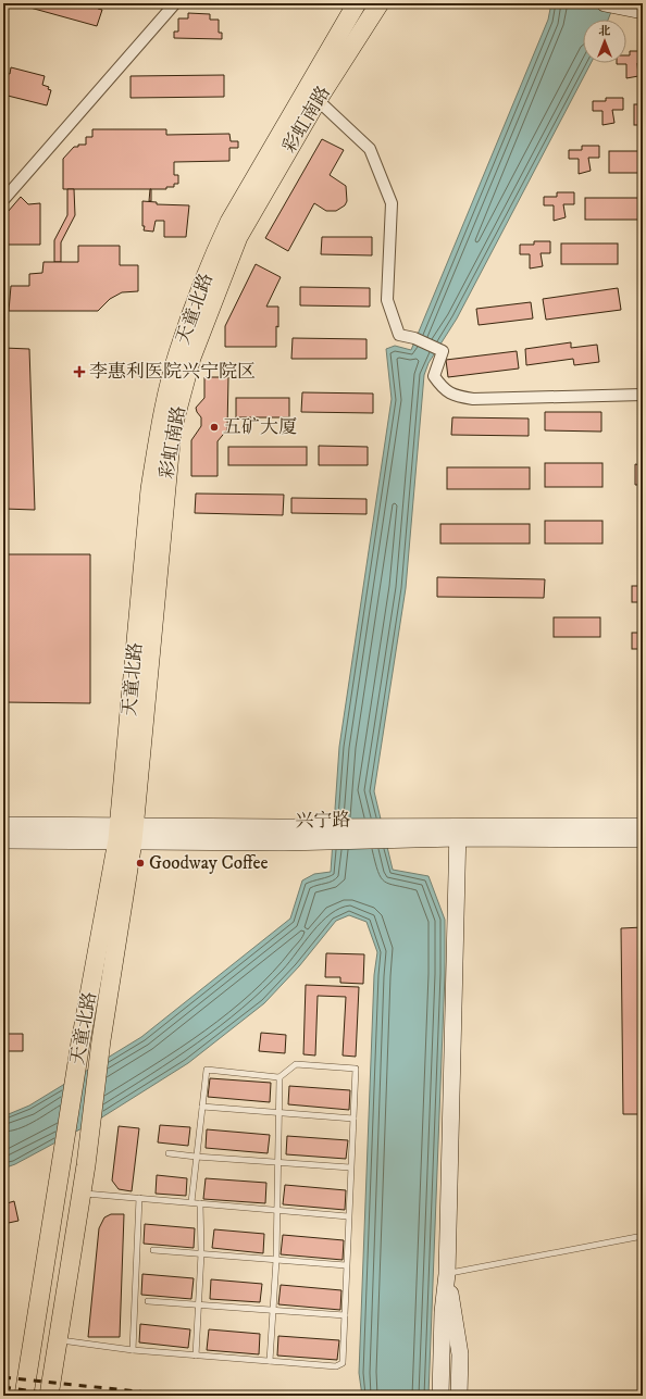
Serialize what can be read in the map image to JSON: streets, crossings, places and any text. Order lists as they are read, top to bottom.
{
  "streets": {
    "main road": ["彩虹南路", "天童北路", "兴宁路"]
  },
  "crossings": [
    ["彩虹南路", "天童北路"],
    ["彩虹南路", "兴宁路"],
    ["天童北路", "兴宁路"]
  ],
  "places": {
    "health": ["李惠利医院兴宁院区"],
    "other": ["五矿大厦", "Goodway Coffee"]
  },
  "north": "top"
}
